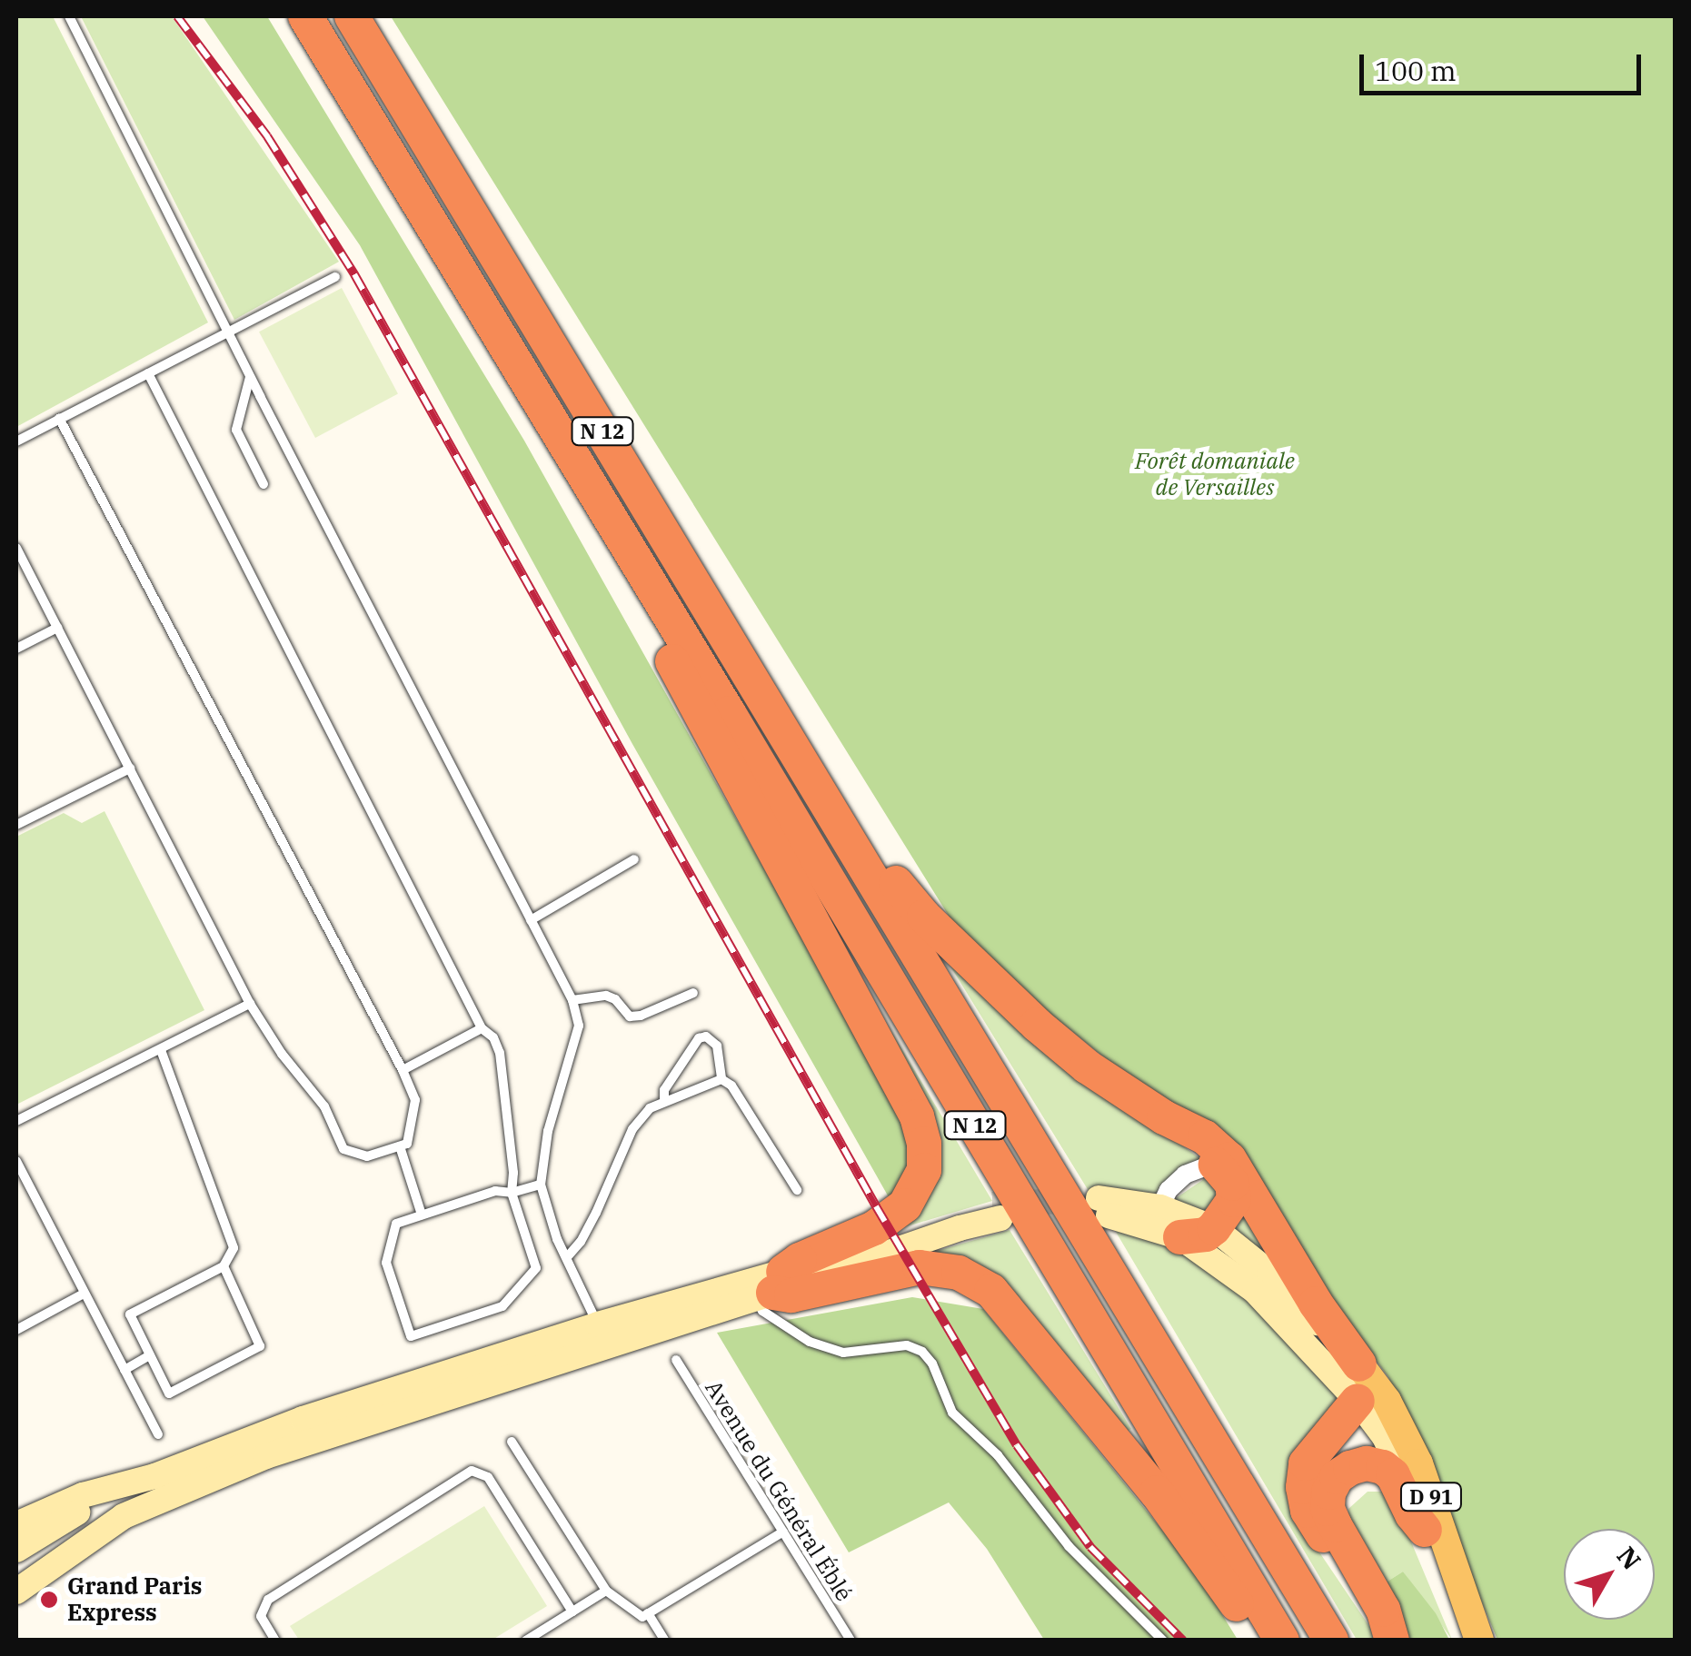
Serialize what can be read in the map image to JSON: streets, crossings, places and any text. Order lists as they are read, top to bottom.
{
  "streets": {
    "highway": ["N 12"],
    "main road": ["D 91"],
    "lane": ["Avenue du Général Éblé"]
  },
  "parks": ["Forêt domaniale de Versailles"],
  "places": ["Grand Paris Express"],
  "scale_bar": "100 m",
  "north": "top right"
}
